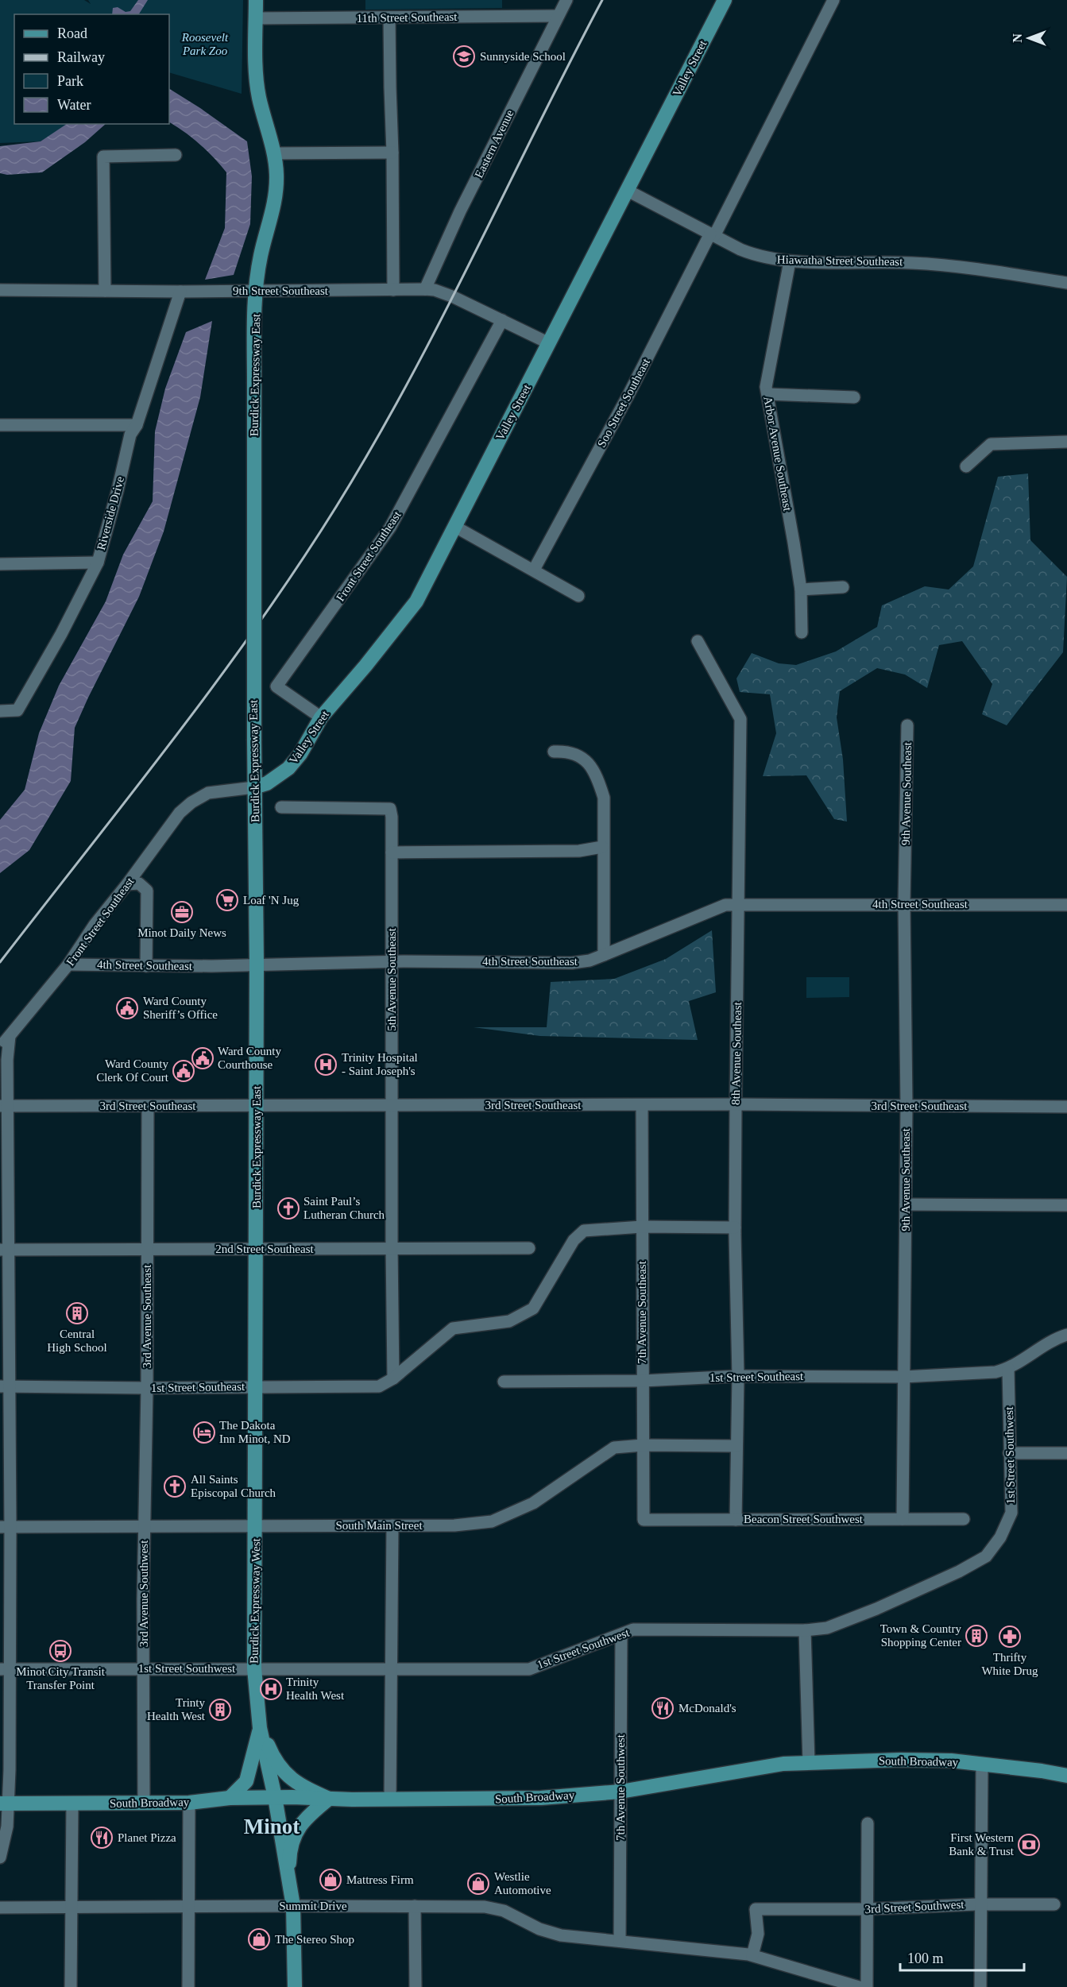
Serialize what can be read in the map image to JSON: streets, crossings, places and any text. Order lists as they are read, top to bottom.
{
  "streets": {
    "main road": [
      "Valley Street",
      "Burdick Expressway East",
      "Burdick Expressway West",
      "South Broadway"
    ],
    "street": [
      "11th Street Southeast",
      "Eastern Avenue",
      "Hiawatha Street Southeast",
      "9th Street Southeast",
      "Soo Street Southeast",
      "Arbor Avenue Southeast",
      "Riverside Drive",
      "Front Street Southeast",
      "9th Avenue Southeast",
      "4th Street Southeast",
      "5th Avenue Southeast",
      "8th Avenue Southeast",
      "3rd Street Southeast",
      "2nd Street Southeast",
      "7th Avenue Southeast",
      "3rd Avenue Southeast",
      "1st Street Southeast",
      "1st Street Southwest",
      "Beacon Street Southwest",
      "South Main Street",
      "3rd Avenue Southwest",
      "7th Avenue Southwest",
      "Summit Drive",
      "3rd Street Southwest"
    ]
  },
  "crossings": [
    ["11th Street Southeast", "Eastern Avenue"],
    ["11th Street Southeast", "Burdick Expressway East"],
    ["Valley Street", "Hiawatha Street Southeast"],
    ["Valley Street", "9th Street Southeast"],
    ["Valley Street", "Burdick Expressway East"],
    ["Valley Street", "Front Street Southeast"],
    ["Eastern Avenue", "9th Street Southeast"],
    ["Hiawatha Street Southeast", "Soo Street Southeast"],
    ["Hiawatha Street Southeast", "Arbor Avenue Southeast"],
    ["9th Street Southeast", "Burdick Expressway East"],
    ["9th Street Southeast", "Riverside Drive"],
    ["9th Street Southeast", "Front Street Southeast"],
    ["Burdick Expressway East", "Front Street Southeast"],
    ["Burdick Expressway East", "4th Street Southeast"],
    ["Burdick Expressway East", "3rd Street Southeast"],
    ["Burdick Expressway East", "2nd Street Southeast"],
    ["Burdick Expressway East", "1st Street Southeast"],
    ["Burdick Expressway East", "South Main Street"],
    ["Burdick Expressway East", "Burdick Expressway West"],
    ["Front Street Southeast", "4th Street Southeast"],
    ["9th Avenue Southeast", "4th Street Southeast"],
    ["9th Avenue Southeast", "3rd Street Southeast"],
    ["9th Avenue Southeast", "1st Street Southeast"],
    ["9th Avenue Southeast", "Beacon Street Southwest"],
    ["4th Street Southeast", "5th Avenue Southeast"],
    ["4th Street Southeast", "8th Avenue Southeast"],
    ["5th Avenue Southeast", "3rd Street Southeast"],
    ["5th Avenue Southeast", "2nd Street Southeast"],
    ["5th Avenue Southeast", "1st Street Southeast"],
    ["8th Avenue Southeast", "3rd Street Southeast"],
    ["8th Avenue Southeast", "1st Street Southeast"],
    ["8th Avenue Southeast", "Beacon Street Southwest"],
    ["8th Avenue Southeast", "South Main Street"],
    ["3rd Street Southeast", "7th Avenue Southeast"],
    ["3rd Street Southeast", "3rd Avenue Southeast"],
    ["2nd Street Southeast", "3rd Avenue Southeast"],
    ["7th Avenue Southeast", "1st Street Southeast"],
    ["7th Avenue Southeast", "Beacon Street Southwest"],
    ["7th Avenue Southeast", "South Main Street"],
    ["3rd Avenue Southeast", "1st Street Southeast"],
    ["3rd Avenue Southeast", "South Main Street"],
    ["3rd Avenue Southeast", "3rd Avenue Southwest"],
    ["1st Street Southeast", "1st Street Southwest"],
    ["1st Street Southwest", "3rd Avenue Southwest"],
    ["1st Street Southwest", "Burdick Expressway West"],
    ["1st Street Southwest", "7th Avenue Southwest"],
    ["South Main Street", "3rd Avenue Southwest"],
    ["South Main Street", "Burdick Expressway West"],
    ["3rd Avenue Southwest", "South Broadway"],
    ["Burdick Expressway West", "South Broadway"],
    ["Burdick Expressway West", "Summit Drive"],
    ["South Broadway", "7th Avenue Southwest"],
    ["7th Avenue Southwest", "Summit Drive"],
    ["Summit Drive", "3rd Street Southwest"]
  ],
  "districts": ["Minot"],
  "parks": ["Roosevelt Park Zoo"],
  "places": {
    "school or university": ["Sunnyside School"],
    "supermarket": ["Loaf 'N Jug"],
    "office": ["Minot Daily News"],
    "public building": ["Ward County Sheriff’s Office", "Ward County Courthouse", "Ward County Clerk Of Court"],
    "hospital": ["Trinity Hospital - Saint Joseph's", "Trinity Health West"],
    "church": ["Saint Paul’s Lutheran Church", "All Saints Episcopal Church"],
    "building": ["Central High School", "Town & Country Shopping Center", "Trinty Health West"],
    "hotel": ["The Dakota Inn Minot, ND"],
    "pharmacy": ["Thrifty White Drug"],
    "bus stop": ["Minot City Transit Transfer Point"],
    "restaurant": ["McDonald's", "Planet Pizza"],
    "bank": ["First Western Bank & Trust"],
    "shop": ["Mattress Firm", "Westlie Automotive", "The Stereo Shop"]
  },
  "legend": [
    "Road",
    "Railway",
    "Park",
    "Water"
  ],
  "scale_bar": "100 m",
  "north": "left"
}
